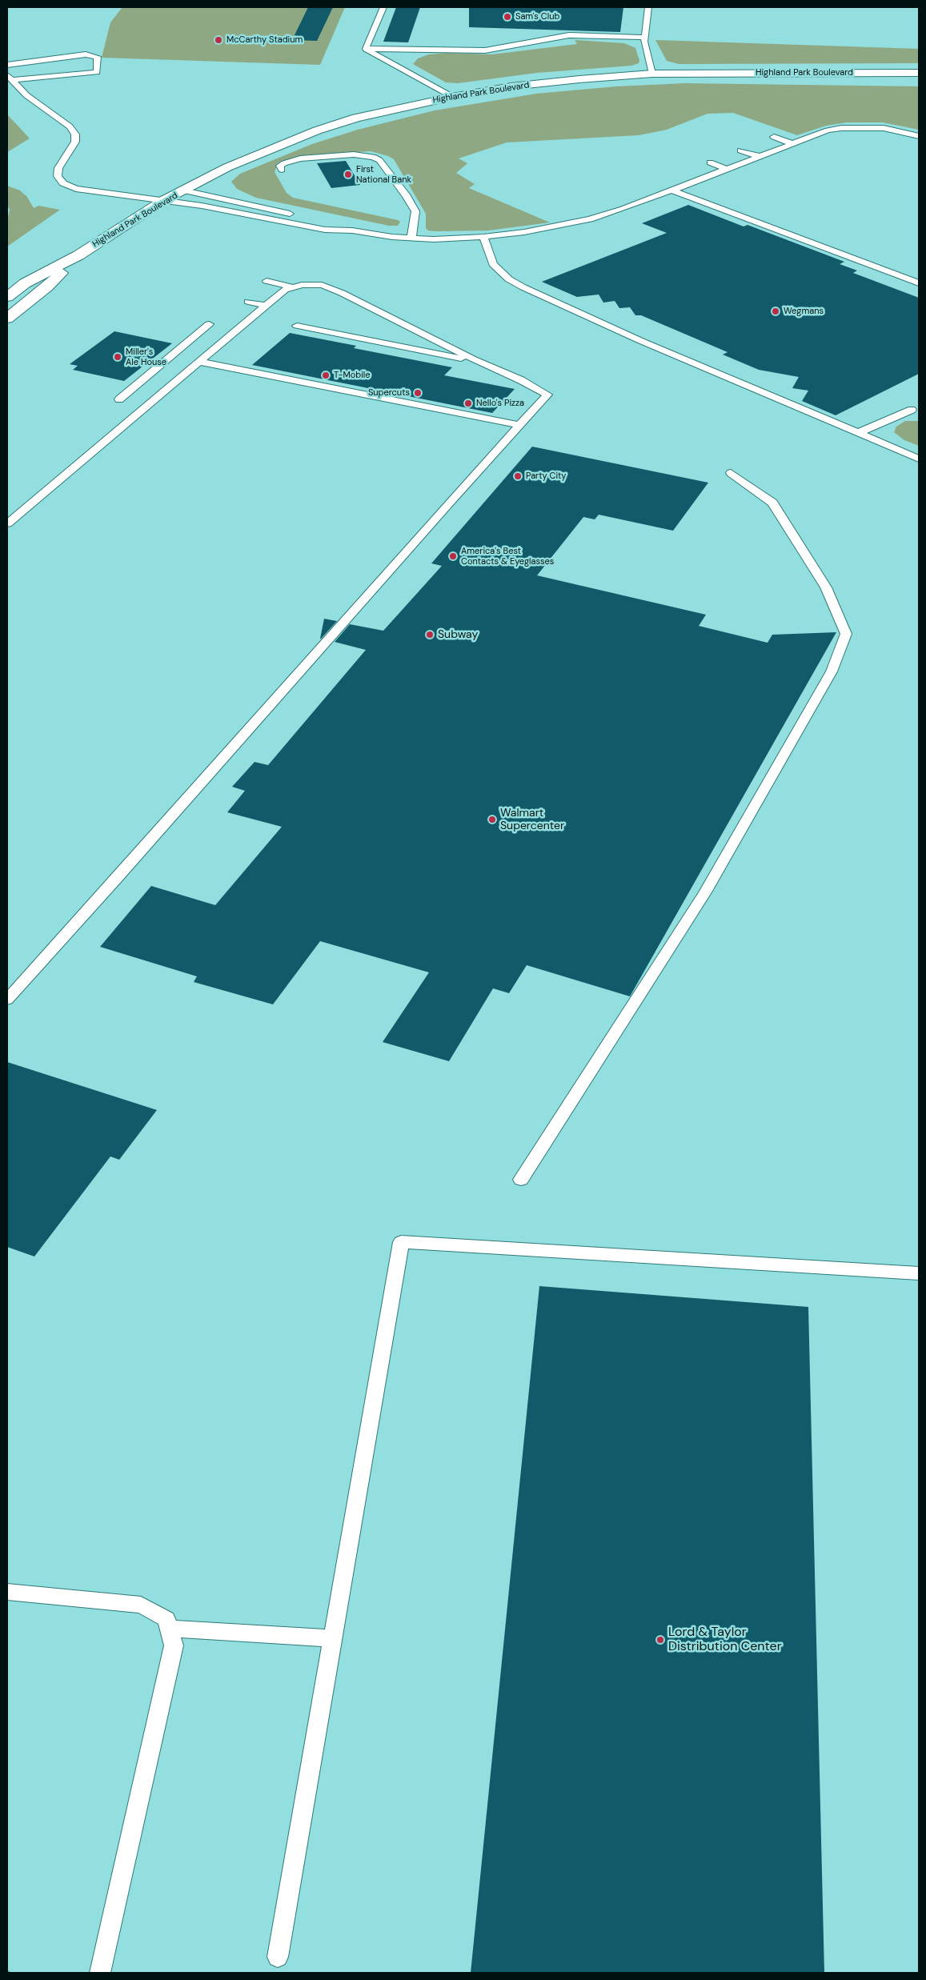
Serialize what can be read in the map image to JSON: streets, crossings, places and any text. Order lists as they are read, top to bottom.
{
  "streets": {
    "main road": ["Highland Park Boulevard"]
  },
  "places": [
    "Sam's Club",
    "McCarthy Stadium",
    "First National Bank",
    "Wegmans",
    "Miller's Ale House",
    "T-Mobile",
    "Supercuts",
    "Nello's Pizza",
    "Party City",
    "America's Best Contacts & Eyeglasses",
    "Subway",
    "Walmart Supercenter",
    "Lord & Taylor Distribution Center"
  ]
}
